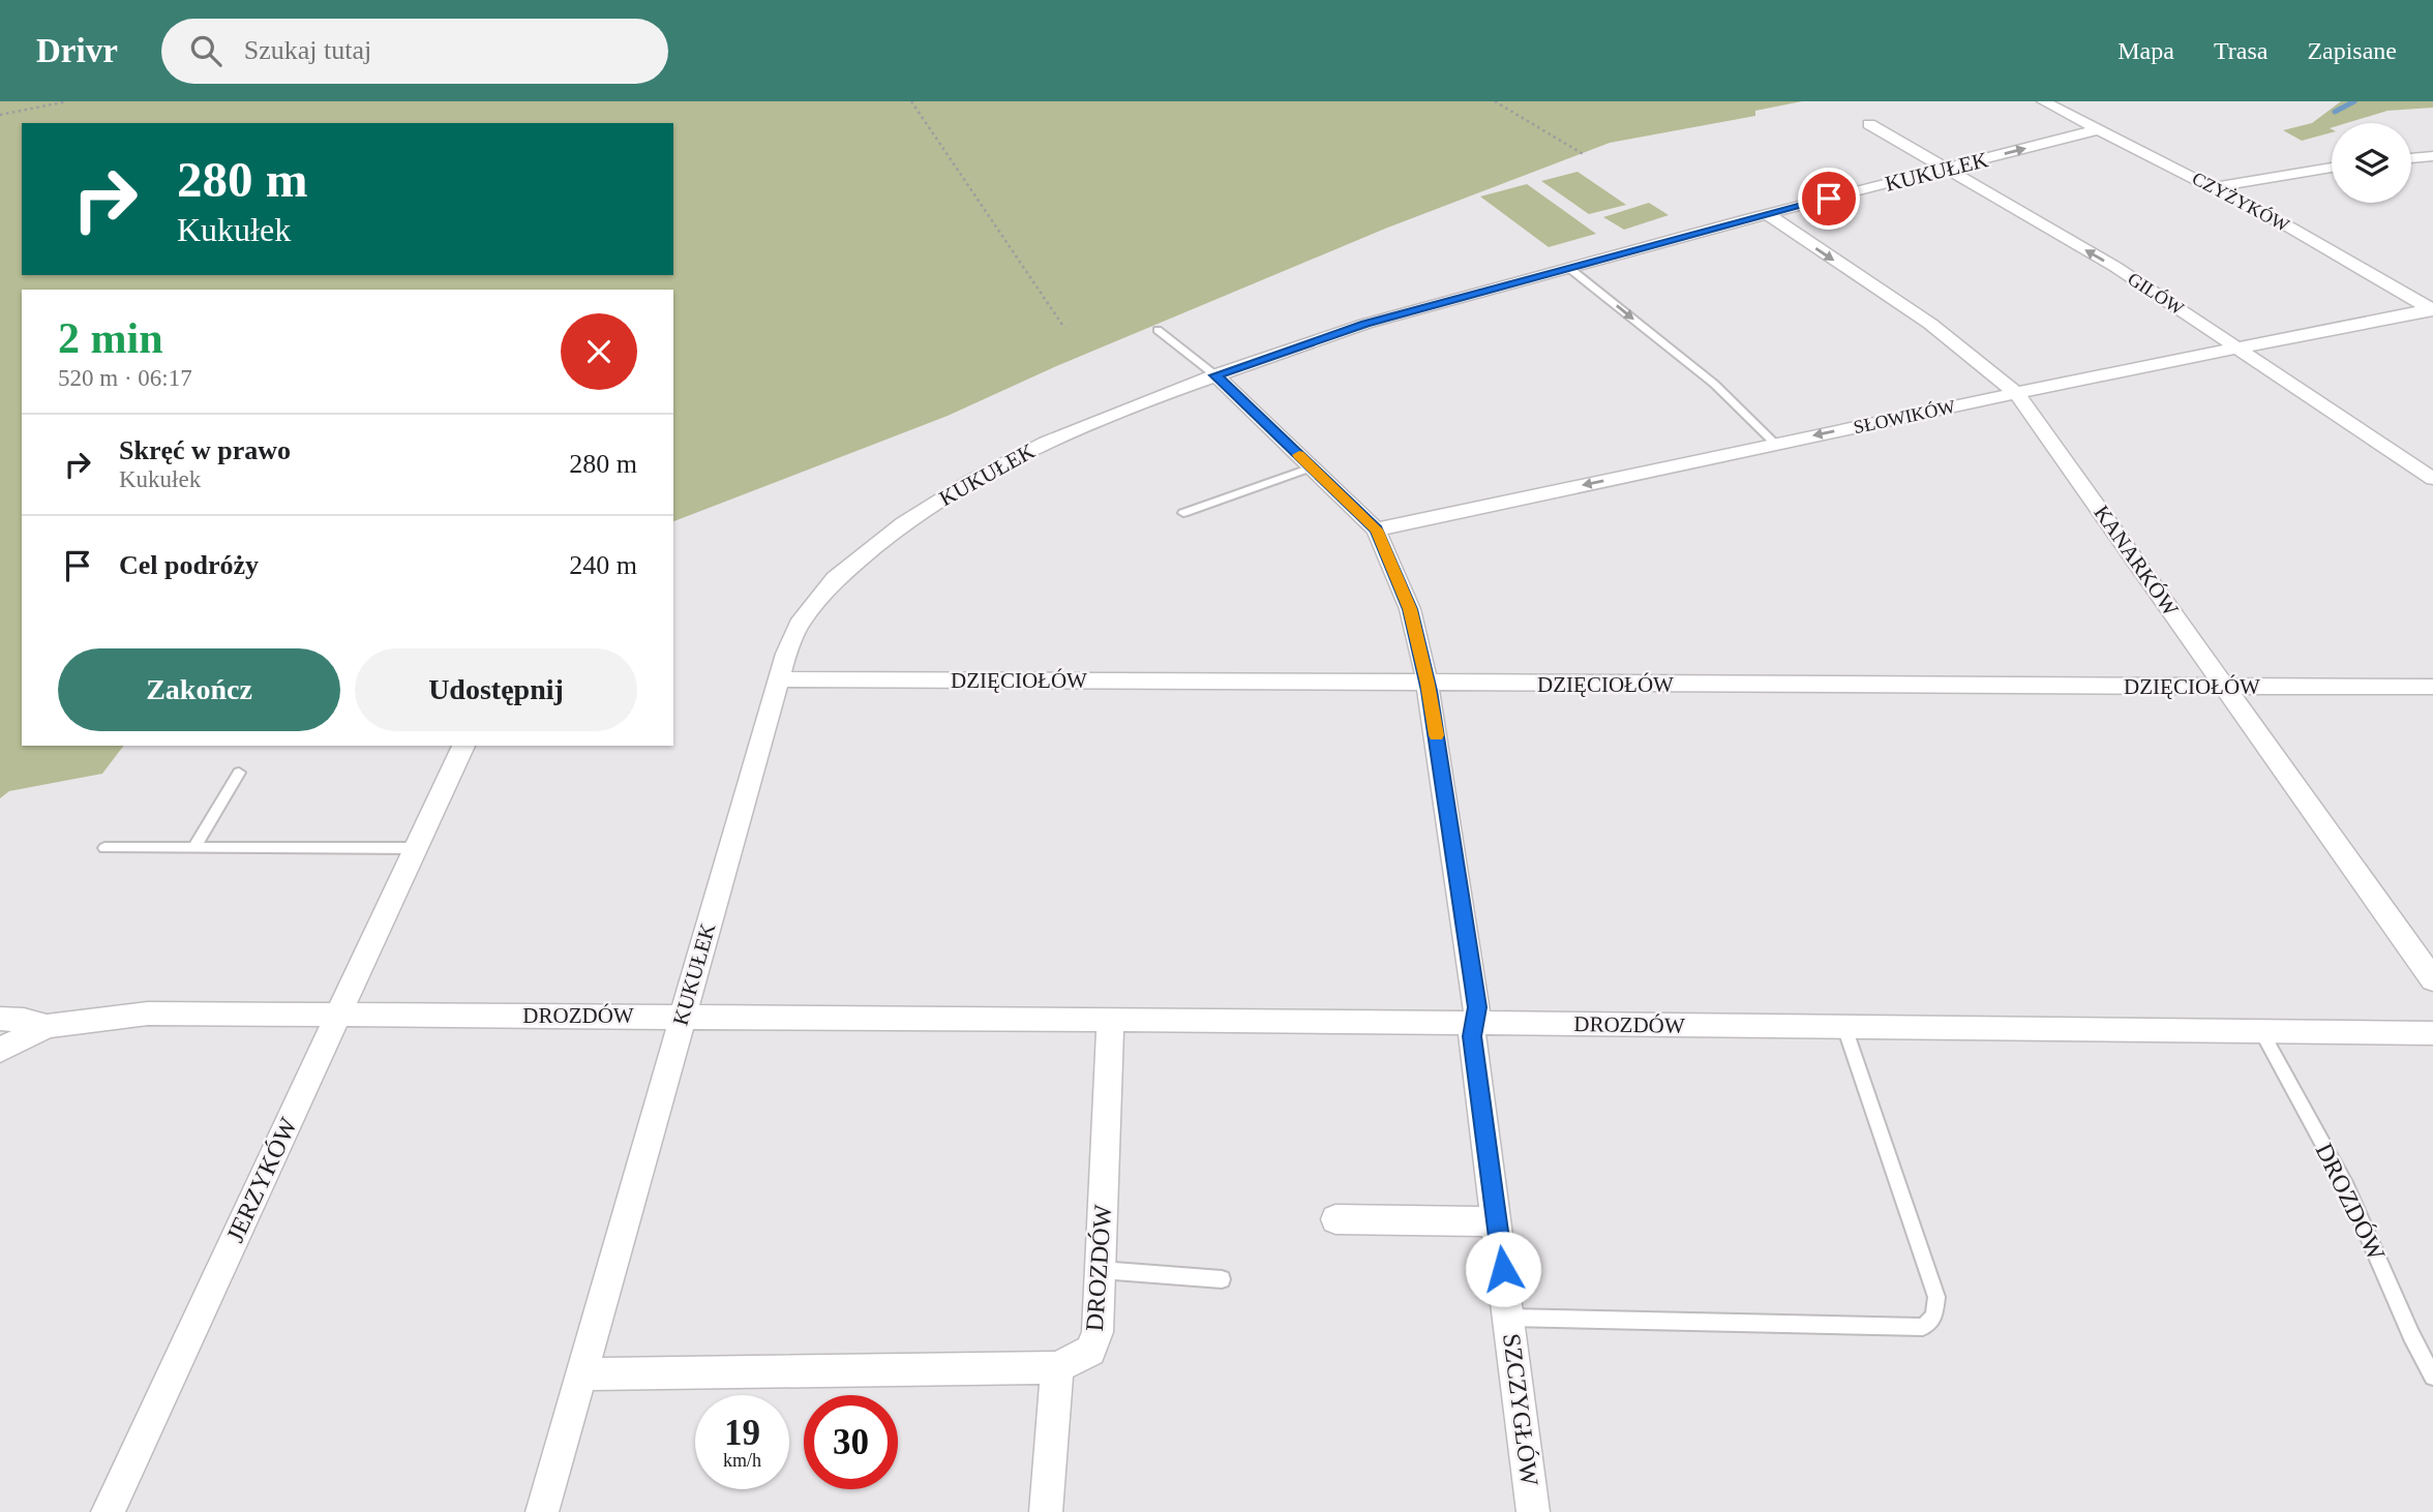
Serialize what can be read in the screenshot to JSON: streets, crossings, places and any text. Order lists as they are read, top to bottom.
{
  "streets": {
    "street": [
      "KUKUŁEK",
      "CZYŻYKÓW",
      "GILÓW",
      "SŁOWIKÓW",
      "KANARKÓW",
      "DZIĘCIOŁÓW",
      "DROZDÓW",
      "JERZYKÓW",
      "SZCZYGŁÓW"
    ]
  },
  "crossings": [
    ["KUKUŁEK", "CZYŻYKÓW"],
    ["KUKUŁEK", "GILÓW"],
    ["KUKUŁEK", "KANARKÓW"],
    ["KUKUŁEK", "DZIĘCIOŁÓW"],
    ["KUKUŁEK", "DROZDÓW"],
    ["KUKUŁEK", "SZCZYGŁÓW"],
    ["CZYŻYKÓW", "SŁOWIKÓW"],
    ["GILÓW", "SŁOWIKÓW"],
    ["SŁOWIKÓW", "KANARKÓW"],
    ["SŁOWIKÓW", "SZCZYGŁÓW"],
    ["KANARKÓW", "DZIĘCIOŁÓW"],
    ["DZIĘCIOŁÓW", "SZCZYGŁÓW"],
    ["DROZDÓW", "JERZYKÓW"],
    ["DROZDÓW", "SZCZYGŁÓW"]
  ],
  "one_way": ["GILÓW", "SŁOWIKÓW"],
  "page": {
    "header": "Drivr",
    "search": "Szukaj tutaj",
    "nav": ["Mapa", "Trasa", "Zapisane"],
    "turn": ["280 m", "Kukułek"],
    "heading": ["2 min", "520 m · 06:17"],
    "list": [
      {
        "name": "Skręć w prawo",
        "note": "Kukułek",
        "value": "280 m"
      },
      {
        "name": "Cel podróży",
        "value": "240 m"
      }
    ],
    "buttons": ["Zakończ", "Udostępnij"],
    "speed": "19 km/h",
    "limit": "30"
  }
}
